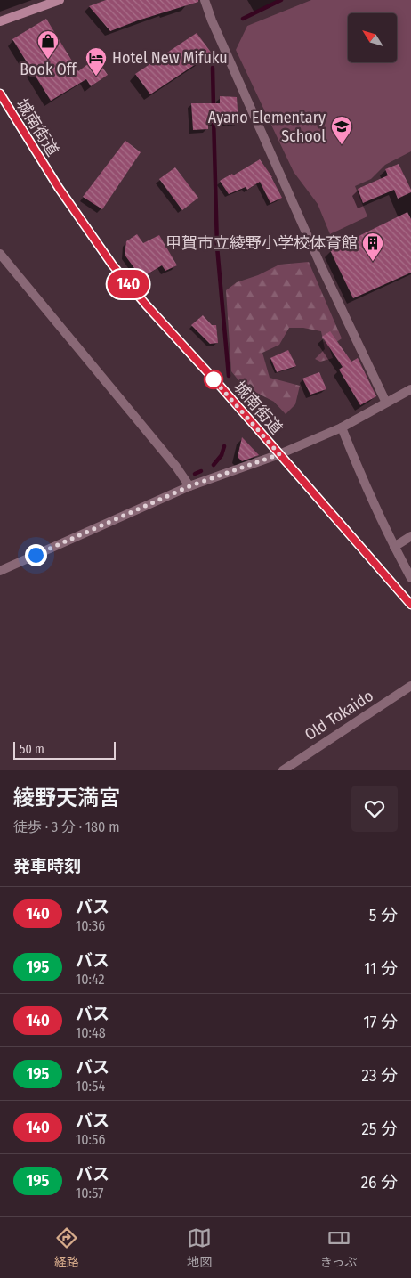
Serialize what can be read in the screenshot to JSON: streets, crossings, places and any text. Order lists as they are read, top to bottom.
{
  "streets": {
    "street": ["城南街道", "Old Tokaido"]
  },
  "places": {
    "shop": ["Book Off"],
    "hotel": ["Hotel New Mifuku"],
    "school or university": ["Ayano Elementary School"],
    "building": ["甲賀市立綾野小学校体育館"]
  },
  "lines": ["bus line 140"],
  "scale_bar": "50 m",
  "north": "top left",
  "page": {
    "on_map": "140",
    "scale": "50 m",
    "heading": [
      ["綾野天満宮", "徒歩 · 3 分 · 180 m"],
      "発車時刻"
    ],
    "list": [
      {
        "mark": "140",
        "name": "バス",
        "note": "10:36",
        "value": "5 分"
      },
      {
        "mark": "195",
        "name": "バス",
        "note": "10:42",
        "value": "11 分"
      },
      {
        "mark": "140",
        "name": "バス",
        "note": "10:48",
        "value": "17 分"
      },
      {
        "mark": "195",
        "name": "バス",
        "note": "10:54",
        "value": "23 分"
      },
      {
        "mark": "140",
        "name": "バス",
        "note": "10:56",
        "value": "25 分"
      },
      {
        "mark": "195",
        "name": "バス",
        "note": "10:57",
        "value": "26 分"
      }
    ],
    "tabs": ["経路", "地図", "きっぷ"]
  }
}
